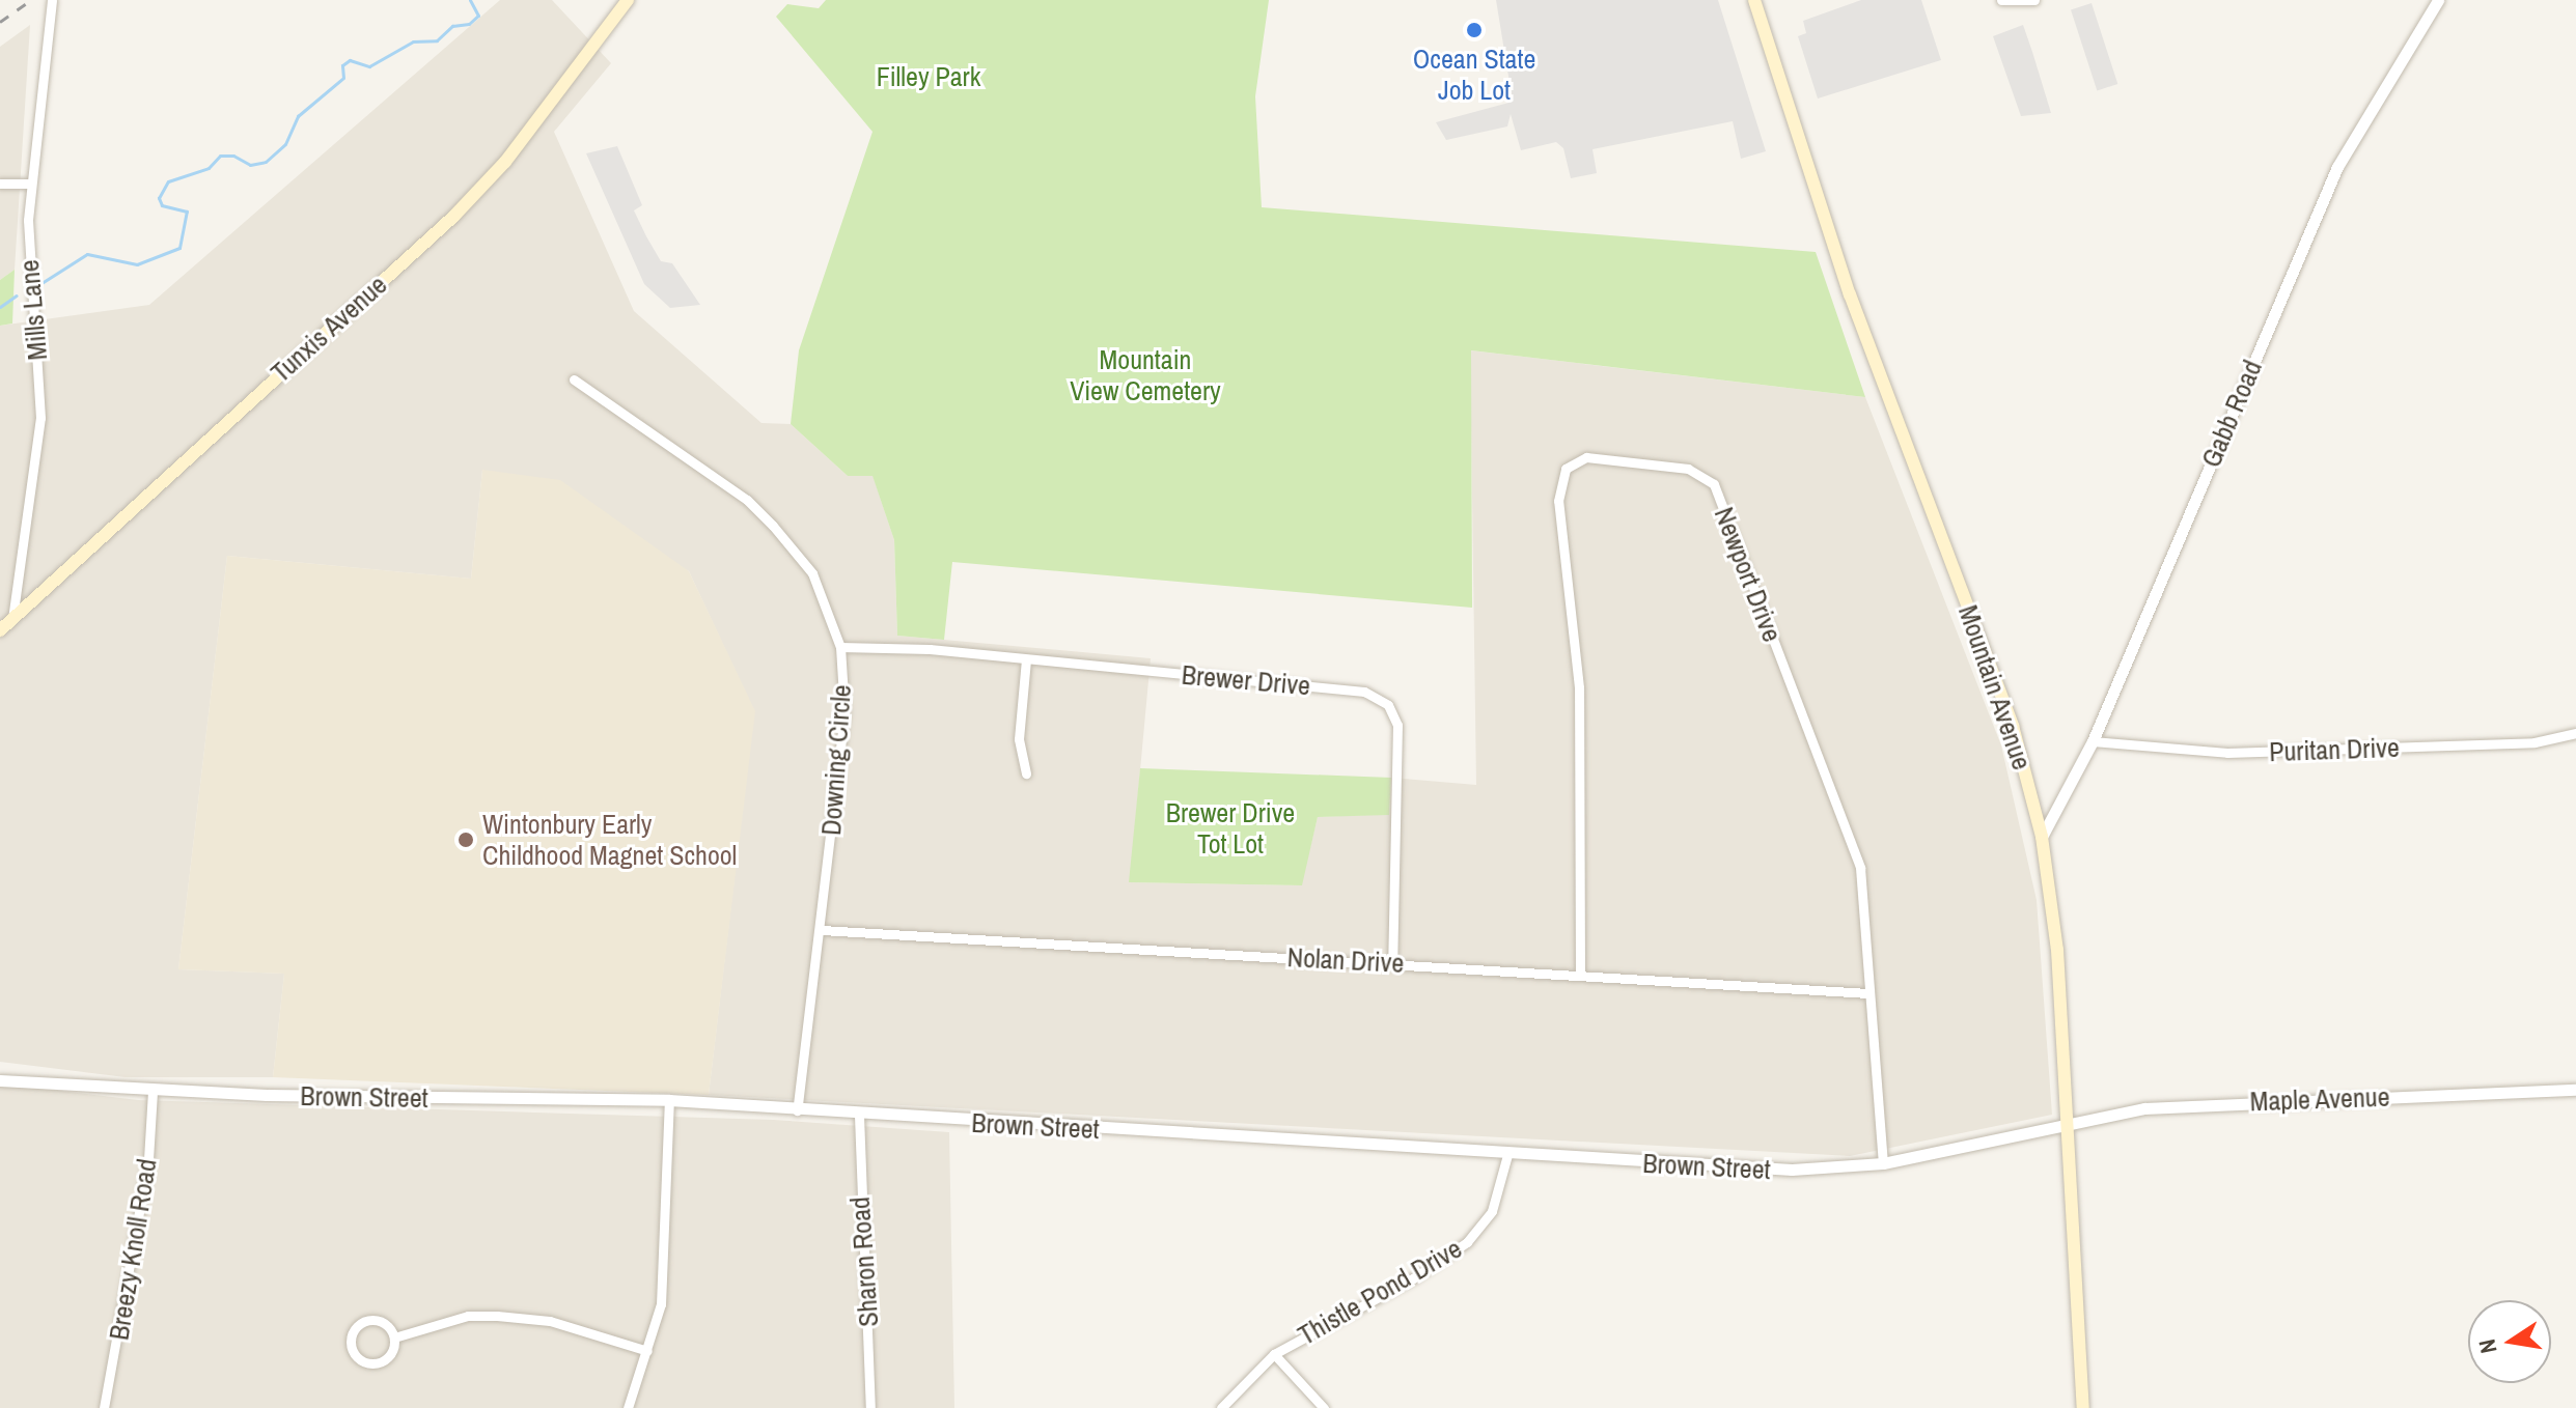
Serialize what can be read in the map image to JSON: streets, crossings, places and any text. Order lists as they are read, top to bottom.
{
  "streets": {
    "main road": ["Tunxis Avenue", "Mountain Avenue"],
    "street": [
      "Mills Lane",
      "Gabb Road",
      "Newport Drive",
      "Brewer Drive",
      "Puritan Drive",
      "Downing Circle",
      "Nolan Drive",
      "Brown Street",
      "Maple Avenue",
      "Breezy Knoll Road",
      "Sharon Road",
      "Thistle Pond Drive"
    ]
  },
  "crossings": [
    ["Mills Lane", "Tunxis Avenue"],
    ["Gabb Road", "Mountain Avenue"],
    ["Gabb Road", "Puritan Drive"],
    ["Newport Drive", "Nolan Drive"],
    ["Newport Drive", "Brown Street"],
    ["Brewer Drive", "Downing Circle"],
    ["Brewer Drive", "Nolan Drive"],
    ["Mountain Avenue", "Brown Street"],
    ["Mountain Avenue", "Maple Avenue"],
    ["Downing Circle", "Nolan Drive"],
    ["Downing Circle", "Brown Street"],
    ["Brown Street", "Maple Avenue"],
    ["Brown Street", "Breezy Knoll Road"],
    ["Brown Street", "Sharon Road"],
    ["Brown Street", "Thistle Pond Drive"]
  ],
  "parks": ["Filley Park", "Mountain View Cemetery", "Brewer Drive Tot Lot"],
  "places": ["Ocean State Job Lot", "Wintonbury Early Childhood Magnet School"],
  "north": "left"
}
